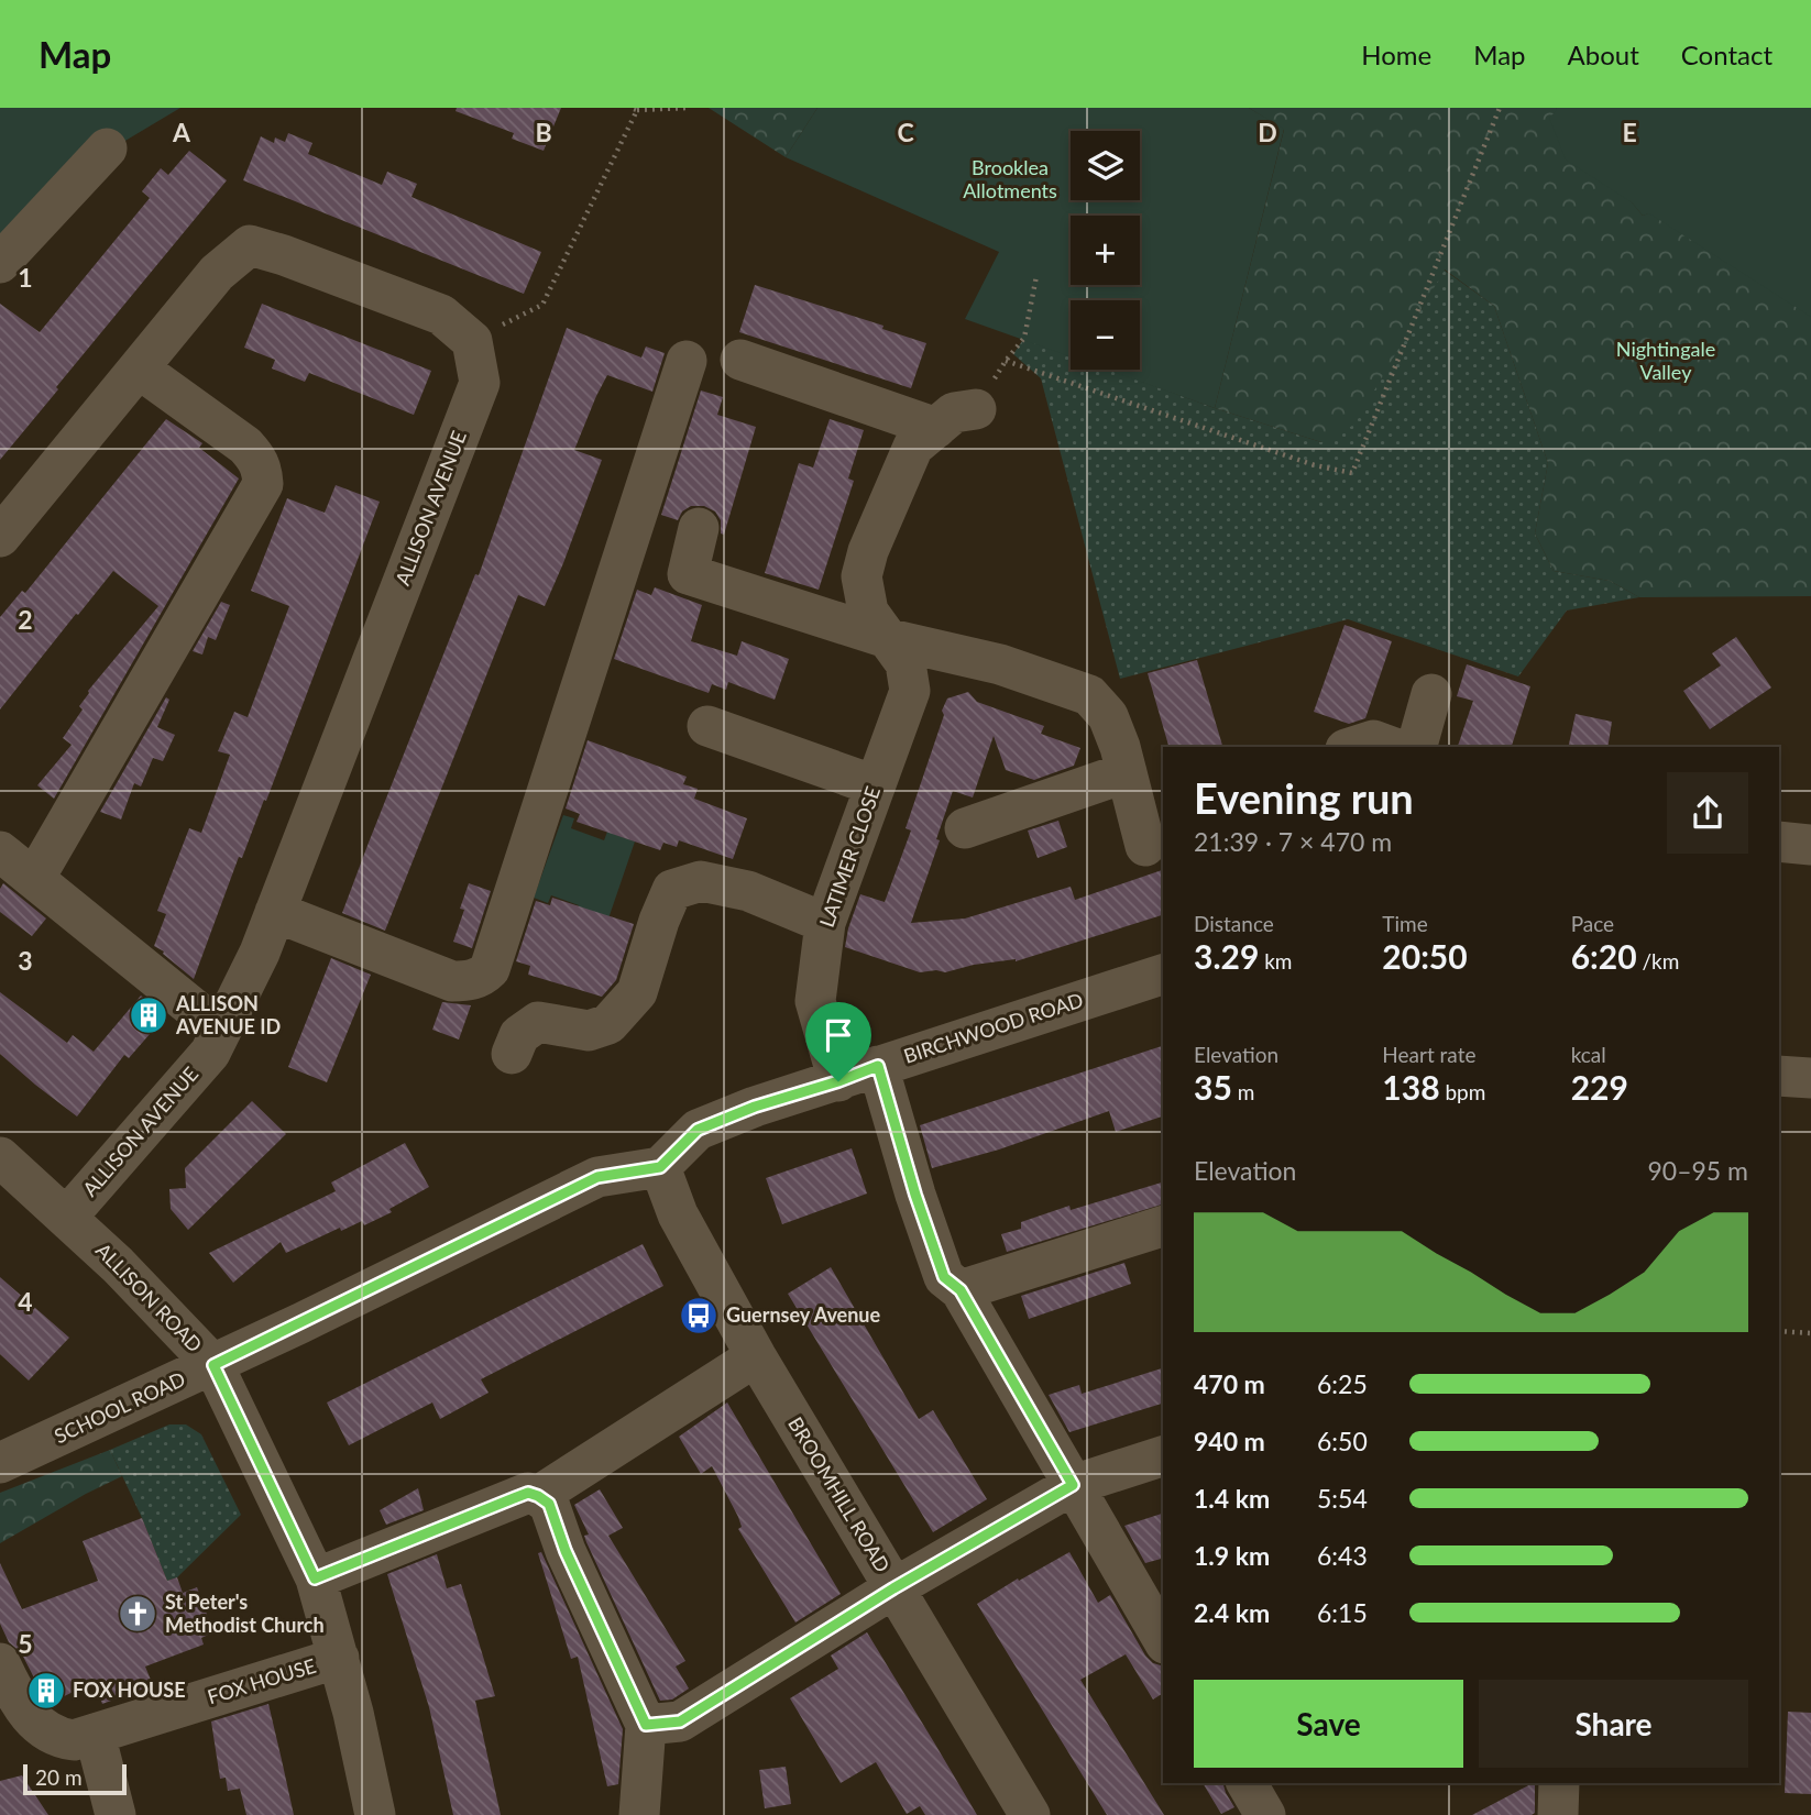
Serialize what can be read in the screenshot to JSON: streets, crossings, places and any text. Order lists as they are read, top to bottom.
{
  "streets": {
    "street": [
      "ALLISON AVENUE",
      "LATIMER CLOSE",
      "BIRCHWOOD ROAD",
      "ALLISON ROAD",
      "SCHOOL ROAD",
      "BROOMHILL ROAD",
      "FOX HOUSE"
    ]
  },
  "crossings": [
    ["ALLISON AVENUE", "ALLISON ROAD"],
    ["LATIMER CLOSE", "BIRCHWOOD ROAD"],
    ["BIRCHWOOD ROAD", "SCHOOL ROAD"],
    ["BIRCHWOOD ROAD", "BROOMHILL ROAD"],
    ["ALLISON ROAD", "SCHOOL ROAD"],
    ["ALLISON ROAD", "FOX HOUSE"],
    ["SCHOOL ROAD", "BROOMHILL ROAD"]
  ],
  "parks": ["Brooklea Allotments", "Nightingale Valley"],
  "places": {
    "building": ["ALLISON AVENUE ID", "FOX HOUSE"],
    "bus stop": ["Guernsey Avenue"],
    "church": ["St Peter's Methodist Church"]
  },
  "scale_bar": "20 m",
  "page": {
    "header": "Map",
    "nav": [
      "Home",
      "Map",
      "About",
      "Contact"
    ],
    "map_buttons": ["+", "−"],
    "heading": ["Evening run", "21:39 · 7 × 470 m"],
    "stats": [
      ["Distance", "3.29 km"],
      ["Time", "20:50"],
      ["Pace", "6:20 /km"],
      ["Elevation", "35 m"],
      ["Heart rate", "138 bpm"],
      ["kcal", "229"]
    ],
    "chart": ["Elevation", "90–95 m"],
    "list": [
      {
        "name": "470 m",
        "note": "6:25"
      },
      {
        "name": "940 m",
        "note": "6:50"
      },
      {
        "name": "1.4 km",
        "note": "5:54"
      },
      {
        "name": "1.9 km",
        "note": "6:43"
      },
      {
        "name": "2.4 km",
        "note": "6:15"
      }
    ],
    "buttons": ["Save", "Share"],
    "scale": "20 m"
  },
  "grid": {
    "columns": [
      "A",
      "B",
      "C",
      "D",
      "E"
    ],
    "rows": [
      "1",
      "2",
      "3",
      "4",
      "5"
    ]
  }
}
